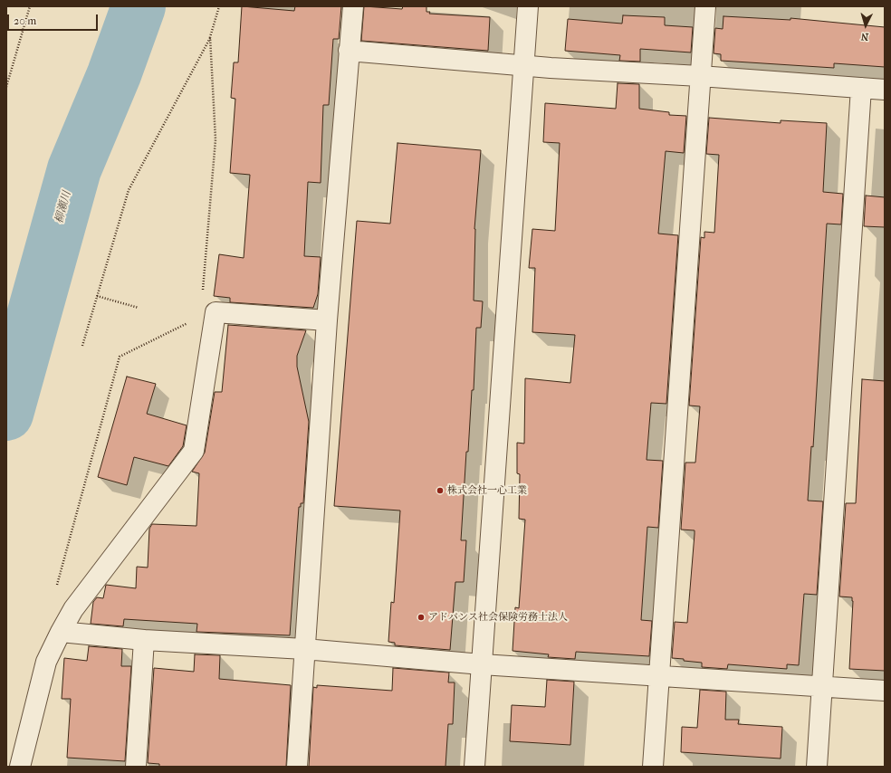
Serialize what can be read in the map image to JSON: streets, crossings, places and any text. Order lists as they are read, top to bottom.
{
  "water": ["柳瀬川"],
  "places": ["株式会社一心工業", "アドバンス社会保険労務士法人"],
  "scale_bar": "20 m",
  "north": "bottom"
}
